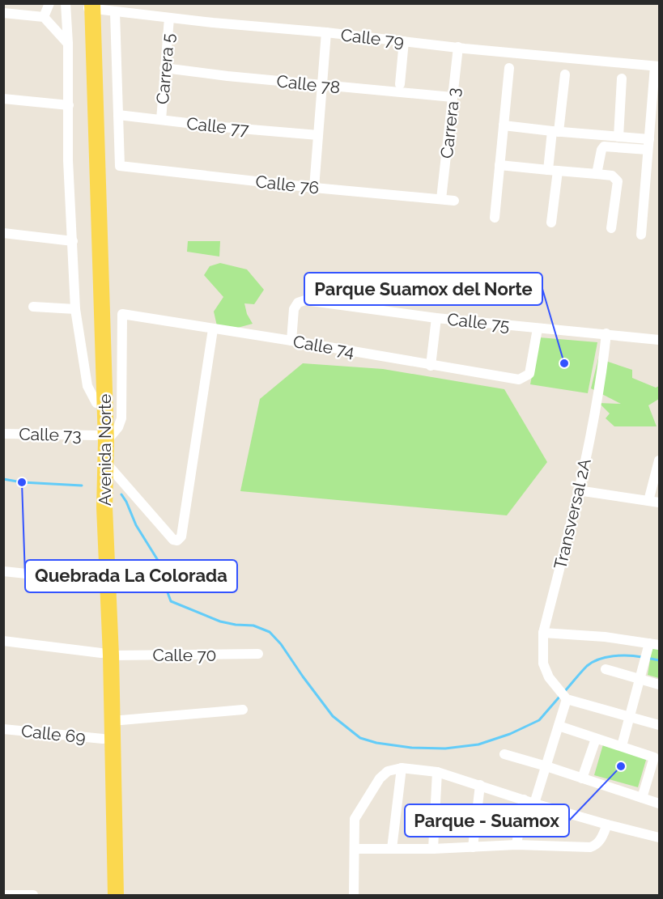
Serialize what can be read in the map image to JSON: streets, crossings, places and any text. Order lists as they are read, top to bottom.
{
  "streets": {
    "main road": ["Avenida Norte"],
    "street": [
      "Calle 79",
      "Carrera 5",
      "Calle 78",
      "Carrera 3",
      "Calle 77",
      "Calle 76",
      "Calle 75",
      "Calle 74",
      "Calle 73",
      "Transversal 2A",
      "Calle 70",
      "Calle 69"
    ]
  },
  "crossings": [
    ["Calle 79", "Carrera 5"],
    ["Calle 79", "Carrera 3"],
    ["Calle 79", "Avenida Norte"],
    ["Carrera 5", "Calle 78"],
    ["Carrera 5", "Calle 77"],
    ["Calle 78", "Carrera 3"],
    ["Carrera 3", "Calle 76"],
    ["Calle 77", "Calle 76"],
    ["Calle 75", "Calle 74"],
    ["Calle 75", "Transversal 2A"],
    ["Calle 74", "Calle 73"],
    ["Calle 74", "Avenida Norte"],
    ["Calle 73", "Avenida Norte"],
    ["Avenida Norte", "Calle 70"],
    ["Avenida Norte", "Calle 69"]
  ],
  "places": ["Parque Suamox del Norte", "Quebrada La Colorada", "Parque - Suamox"]
}
